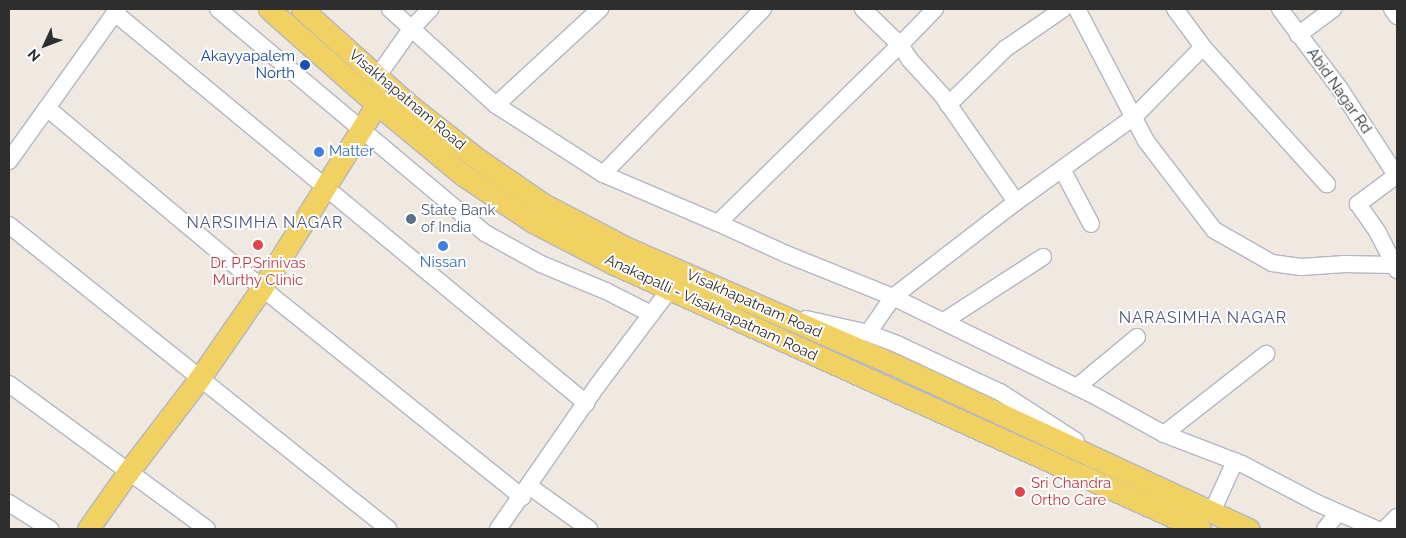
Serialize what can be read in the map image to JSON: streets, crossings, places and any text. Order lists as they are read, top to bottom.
{
  "streets": {
    "main road": ["Visakhapatnam Road", "Anakapalli - Visakhapatnam Road"],
    "street": ["Abid Nagar Rd"]
  },
  "districts": ["NARSIMHA NAGAR", "NARASIMHA NAGAR"],
  "places": [
    "Akayyapalem North",
    "Matter",
    "State Bank of India",
    "Dr. P.P.Srinivas Murthy Clinic",
    "Nissan",
    "Sri Chandra Ortho Care"
  ],
  "north": "bottom left"
}
